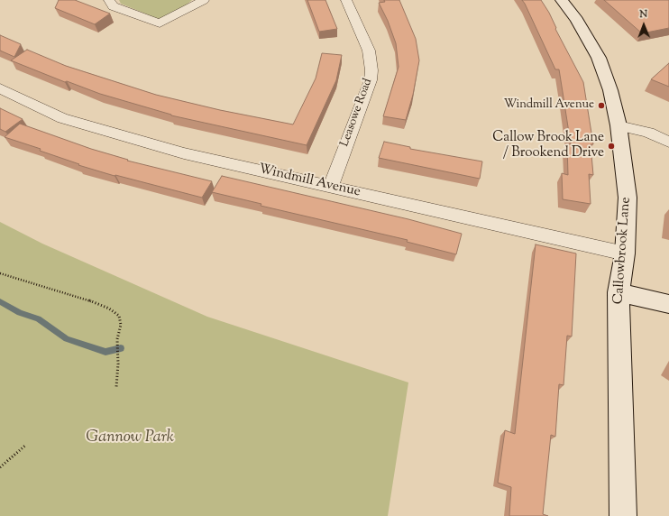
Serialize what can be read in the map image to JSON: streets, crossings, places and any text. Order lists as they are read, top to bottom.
{
  "streets": {
    "street": ["Leasowe Road", "Windmill Avenue", "Callowbrook Lane"]
  },
  "crossings": [
    ["Leasowe Road", "Windmill Avenue"],
    ["Windmill Avenue", "Callowbrook Lane"]
  ],
  "parks": ["Gannow Park"],
  "places": ["Windmill Avenue", "Callow Brook Lane / Brookend Drive"],
  "north": "top"
}
